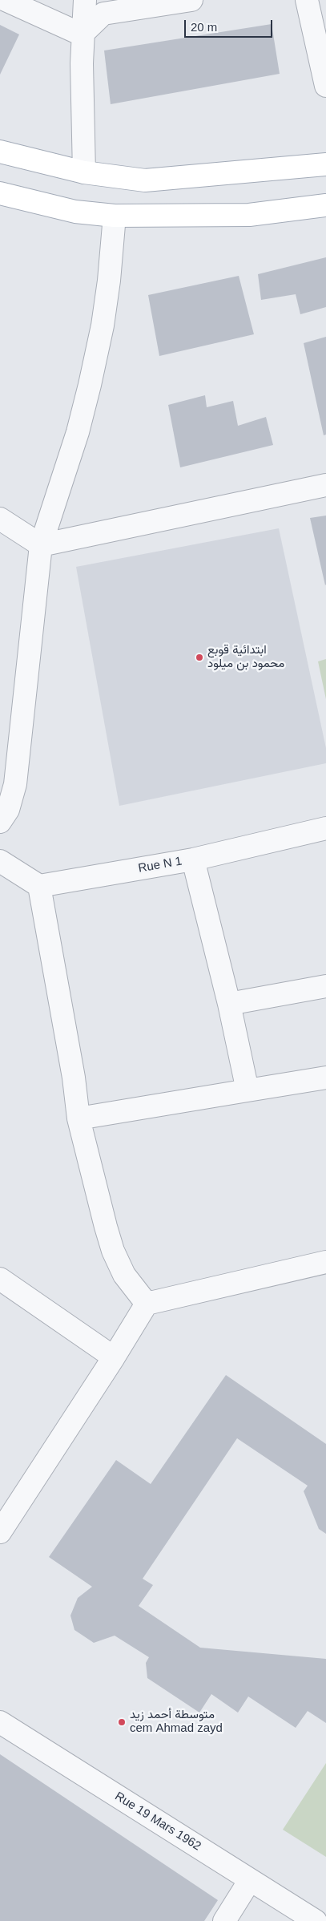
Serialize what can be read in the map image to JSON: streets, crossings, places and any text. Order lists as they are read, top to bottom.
{
  "streets": {
    "street": ["Rue N 1", "Rue 19 Mars 1962"]
  },
  "places": ["ابتدائية قوبع محمود بن ميلود", "متوسطة أحمد زيد cem Ahmad zayd"],
  "scale_bar": "20 m"
}
